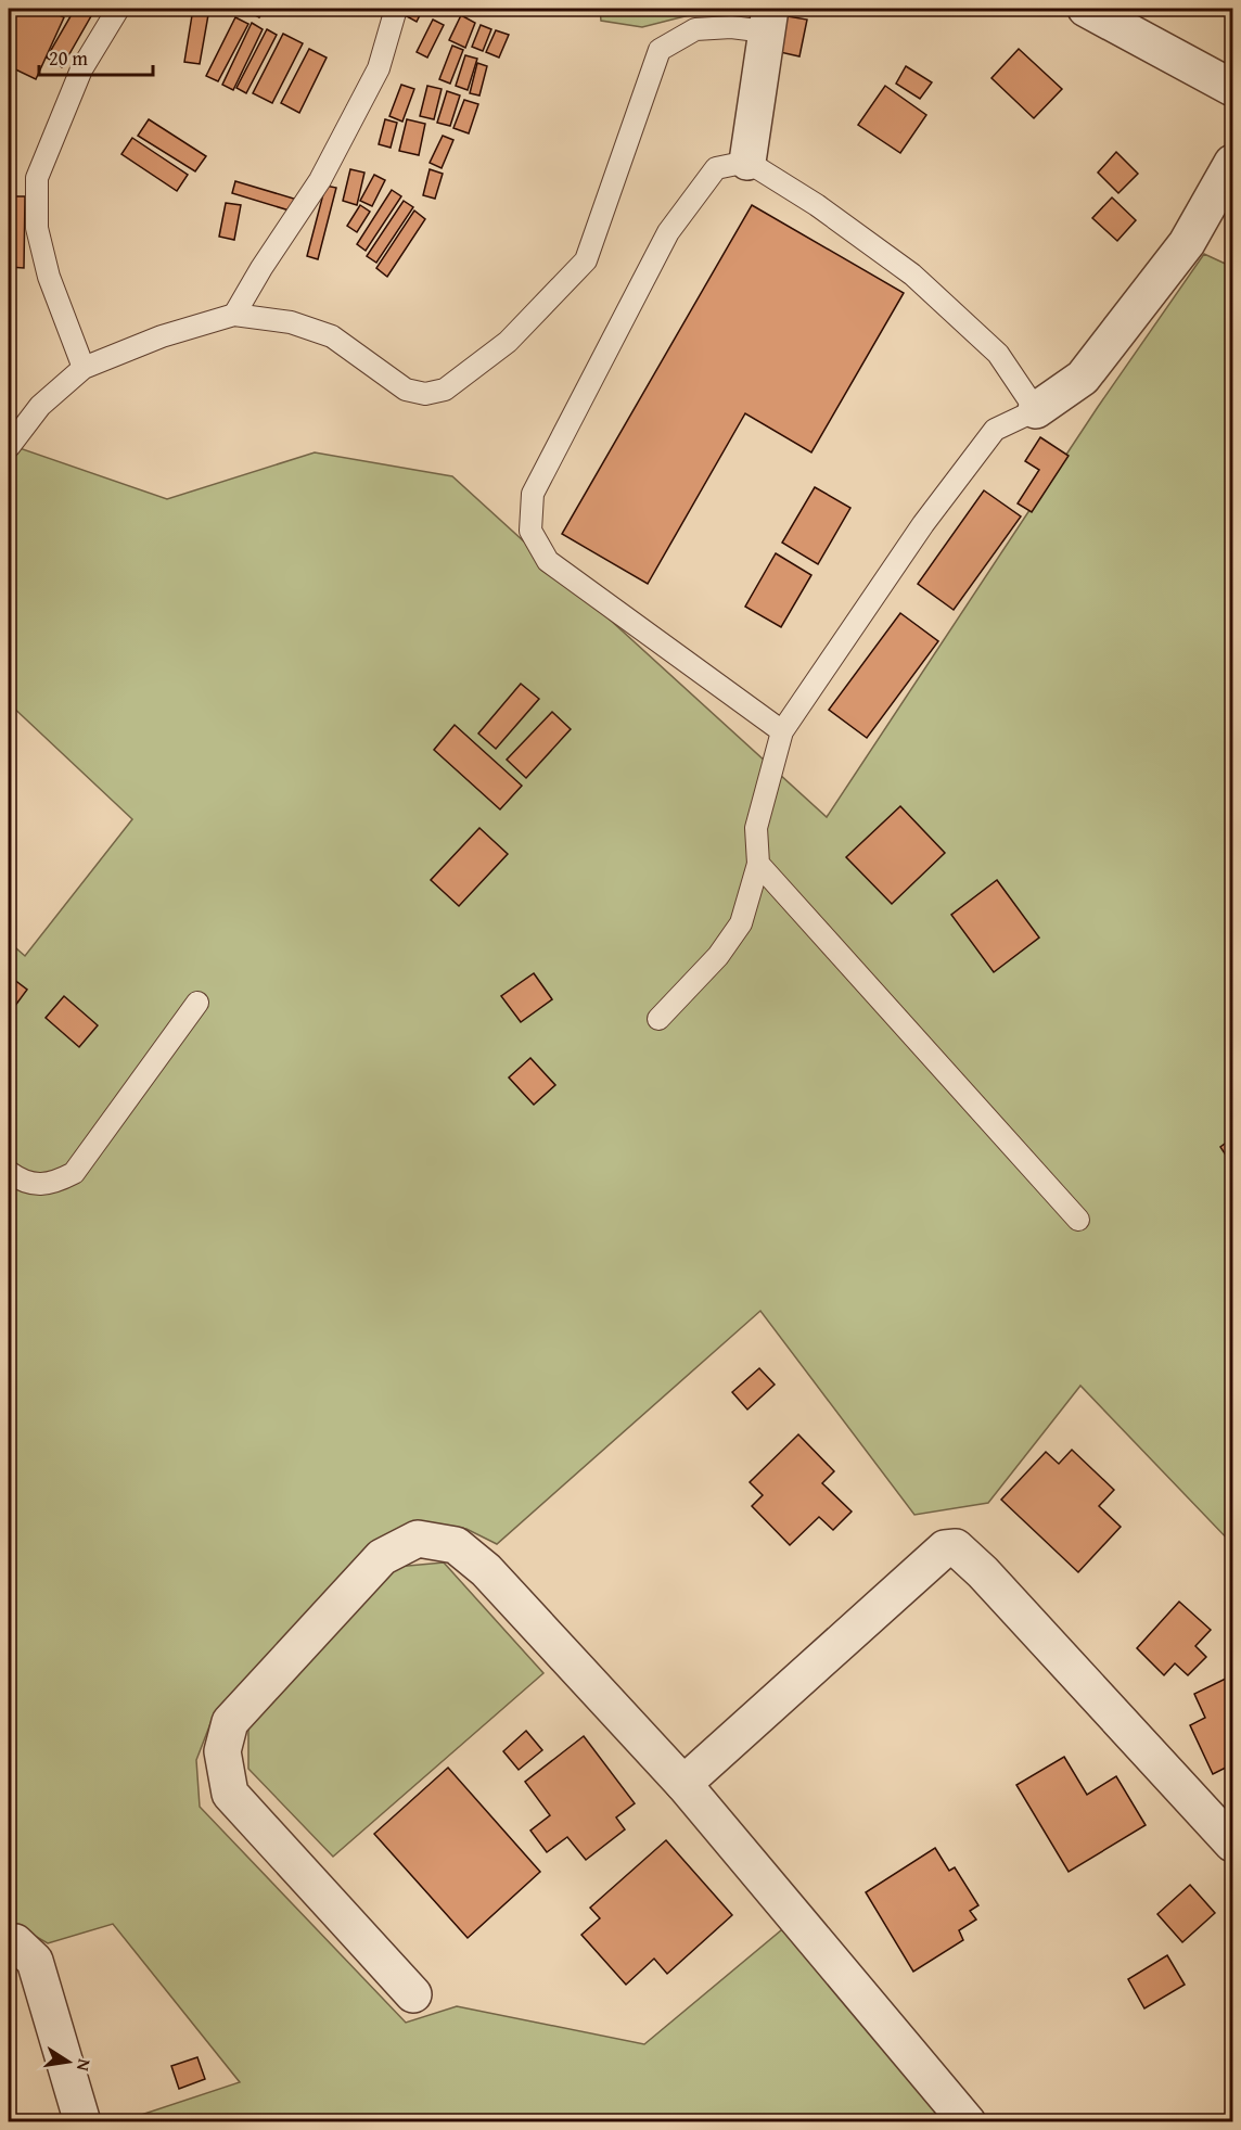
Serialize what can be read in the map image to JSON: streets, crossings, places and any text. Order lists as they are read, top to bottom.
{
  "scale_bar": "20 m",
  "north": "right"
}
